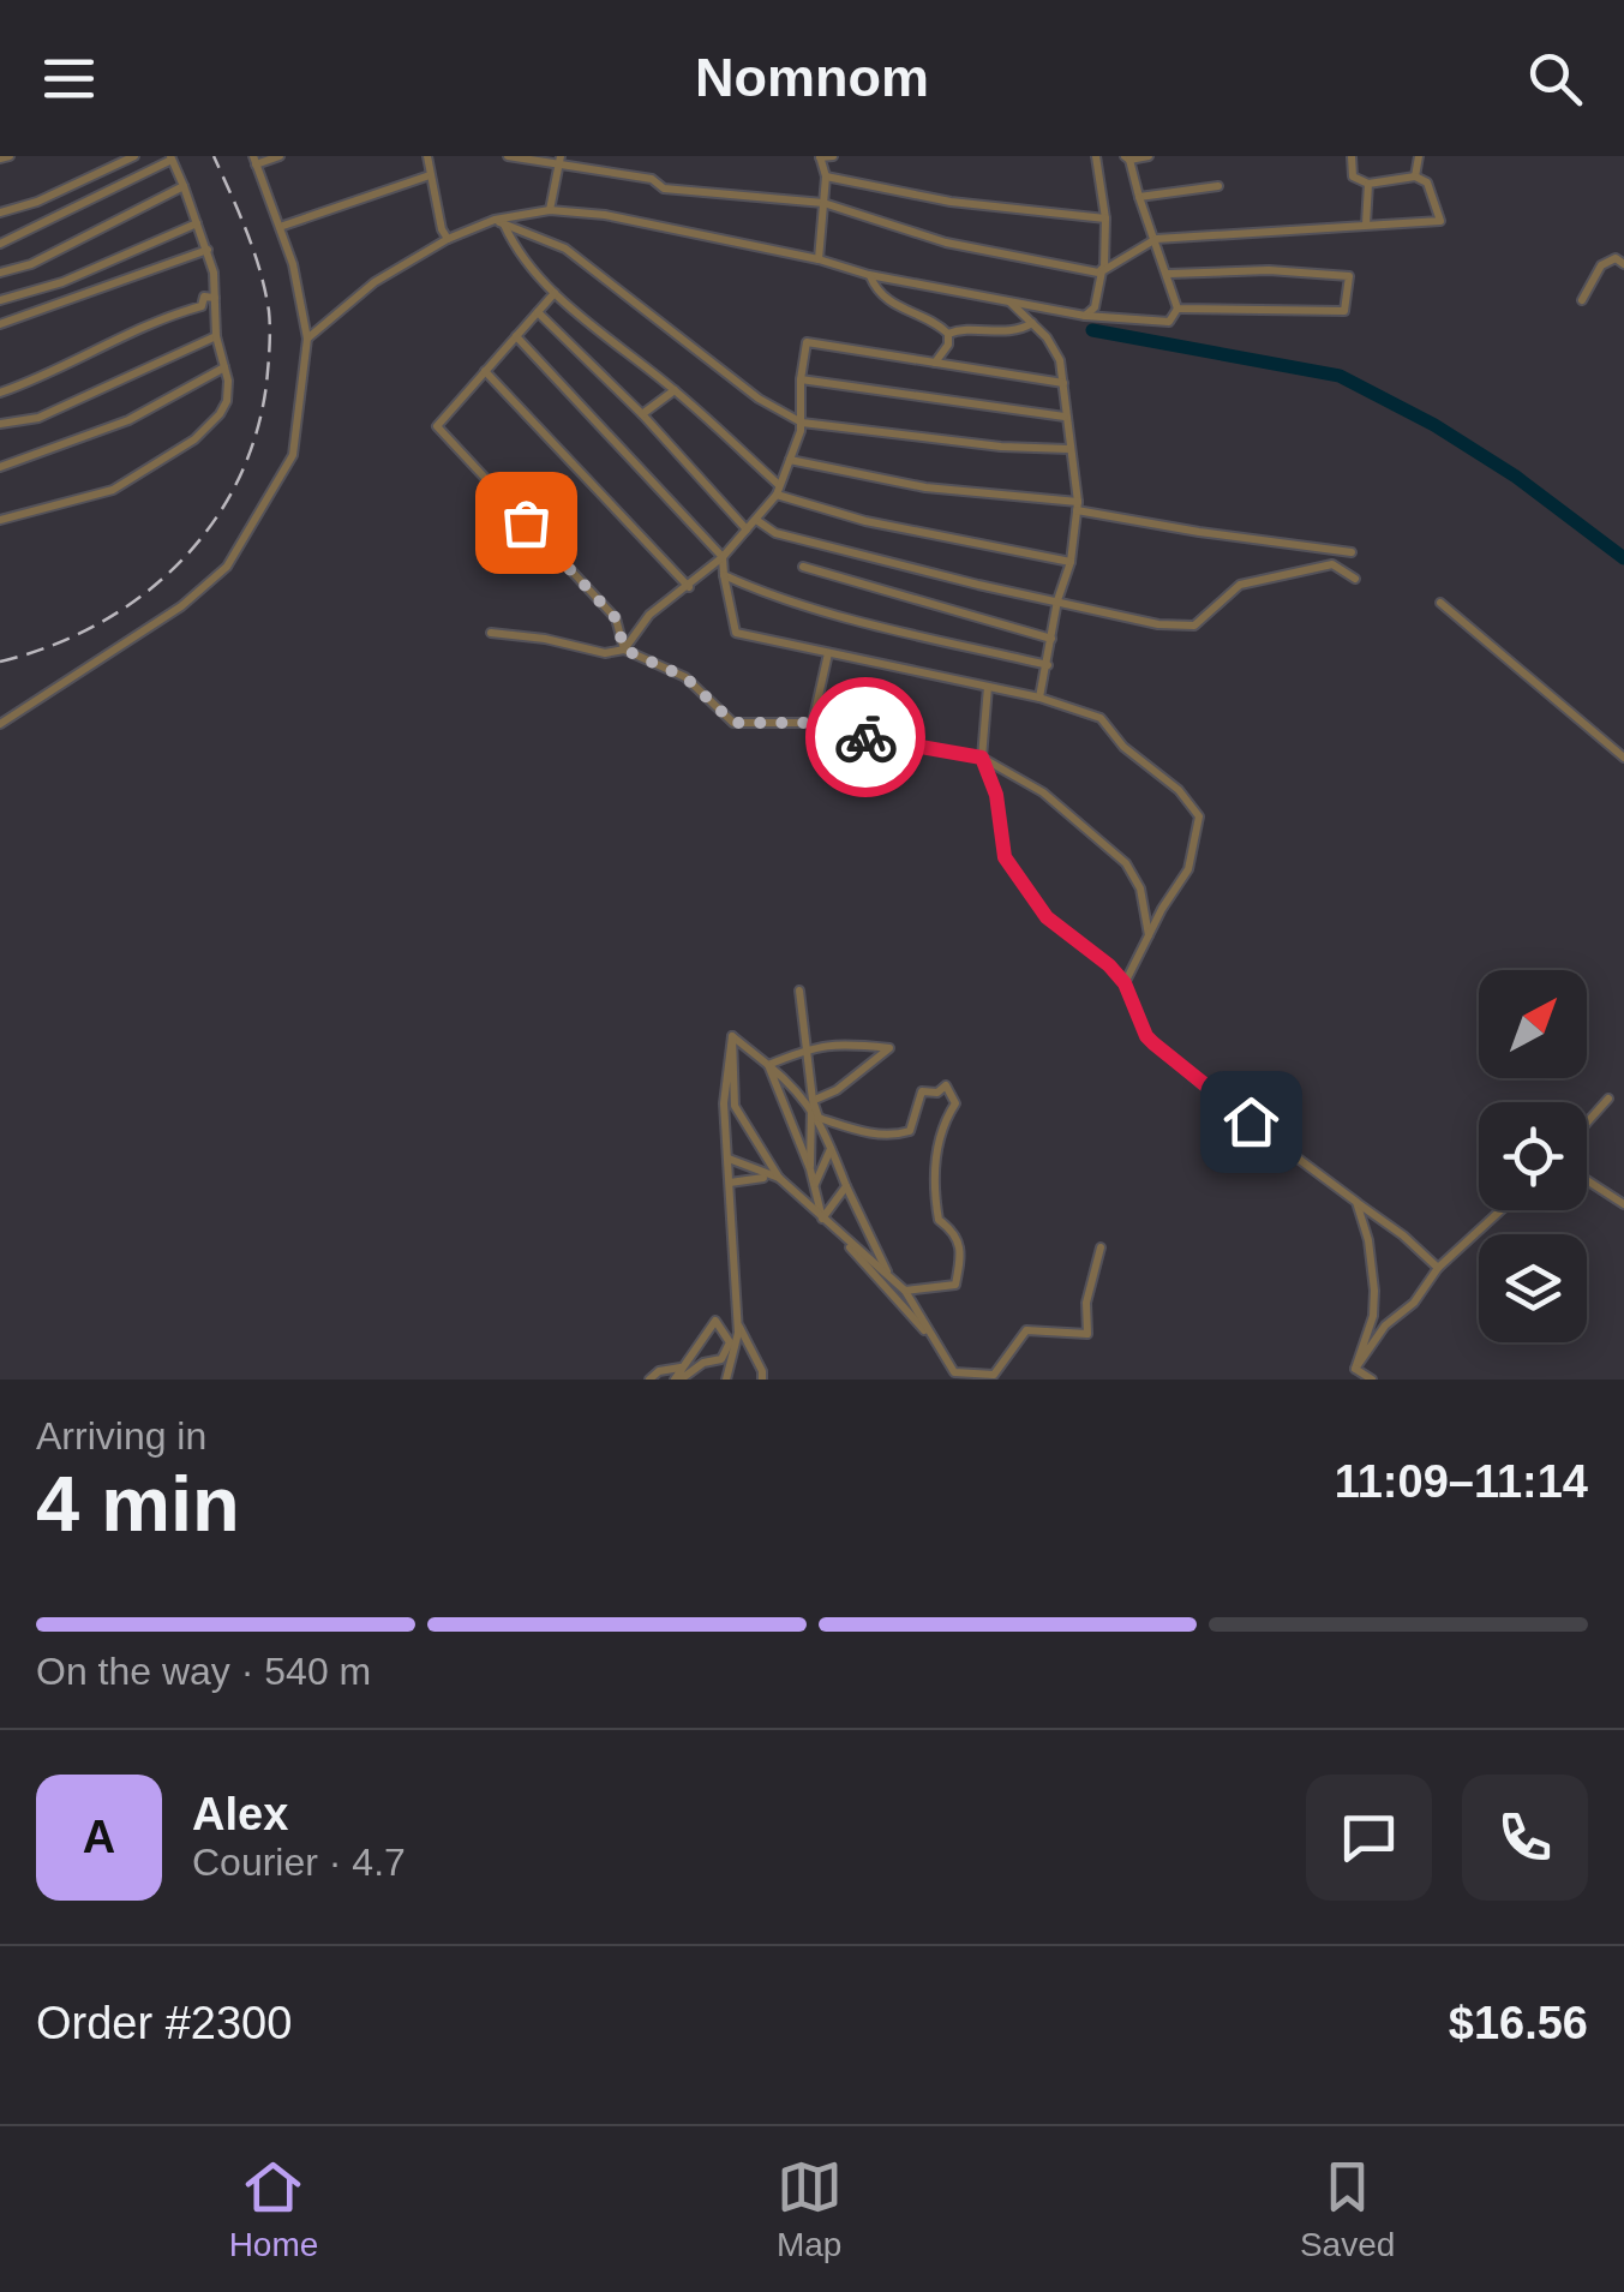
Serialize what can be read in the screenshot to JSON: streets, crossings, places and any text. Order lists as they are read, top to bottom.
{
  "north": "top right",
  "page": {
    "header": "Nomnom",
    "heading": ["4 min", "Arriving in", "11:09–11:14"],
    "panel": [
      "Alex",
      "Courier · 4.7",
      "Order #2300",
      "$16.56"
    ],
    "bar": "On the way · 540 m",
    "round": "A",
    "tabs": ["Home", "Map", "Saved"]
  }
}
